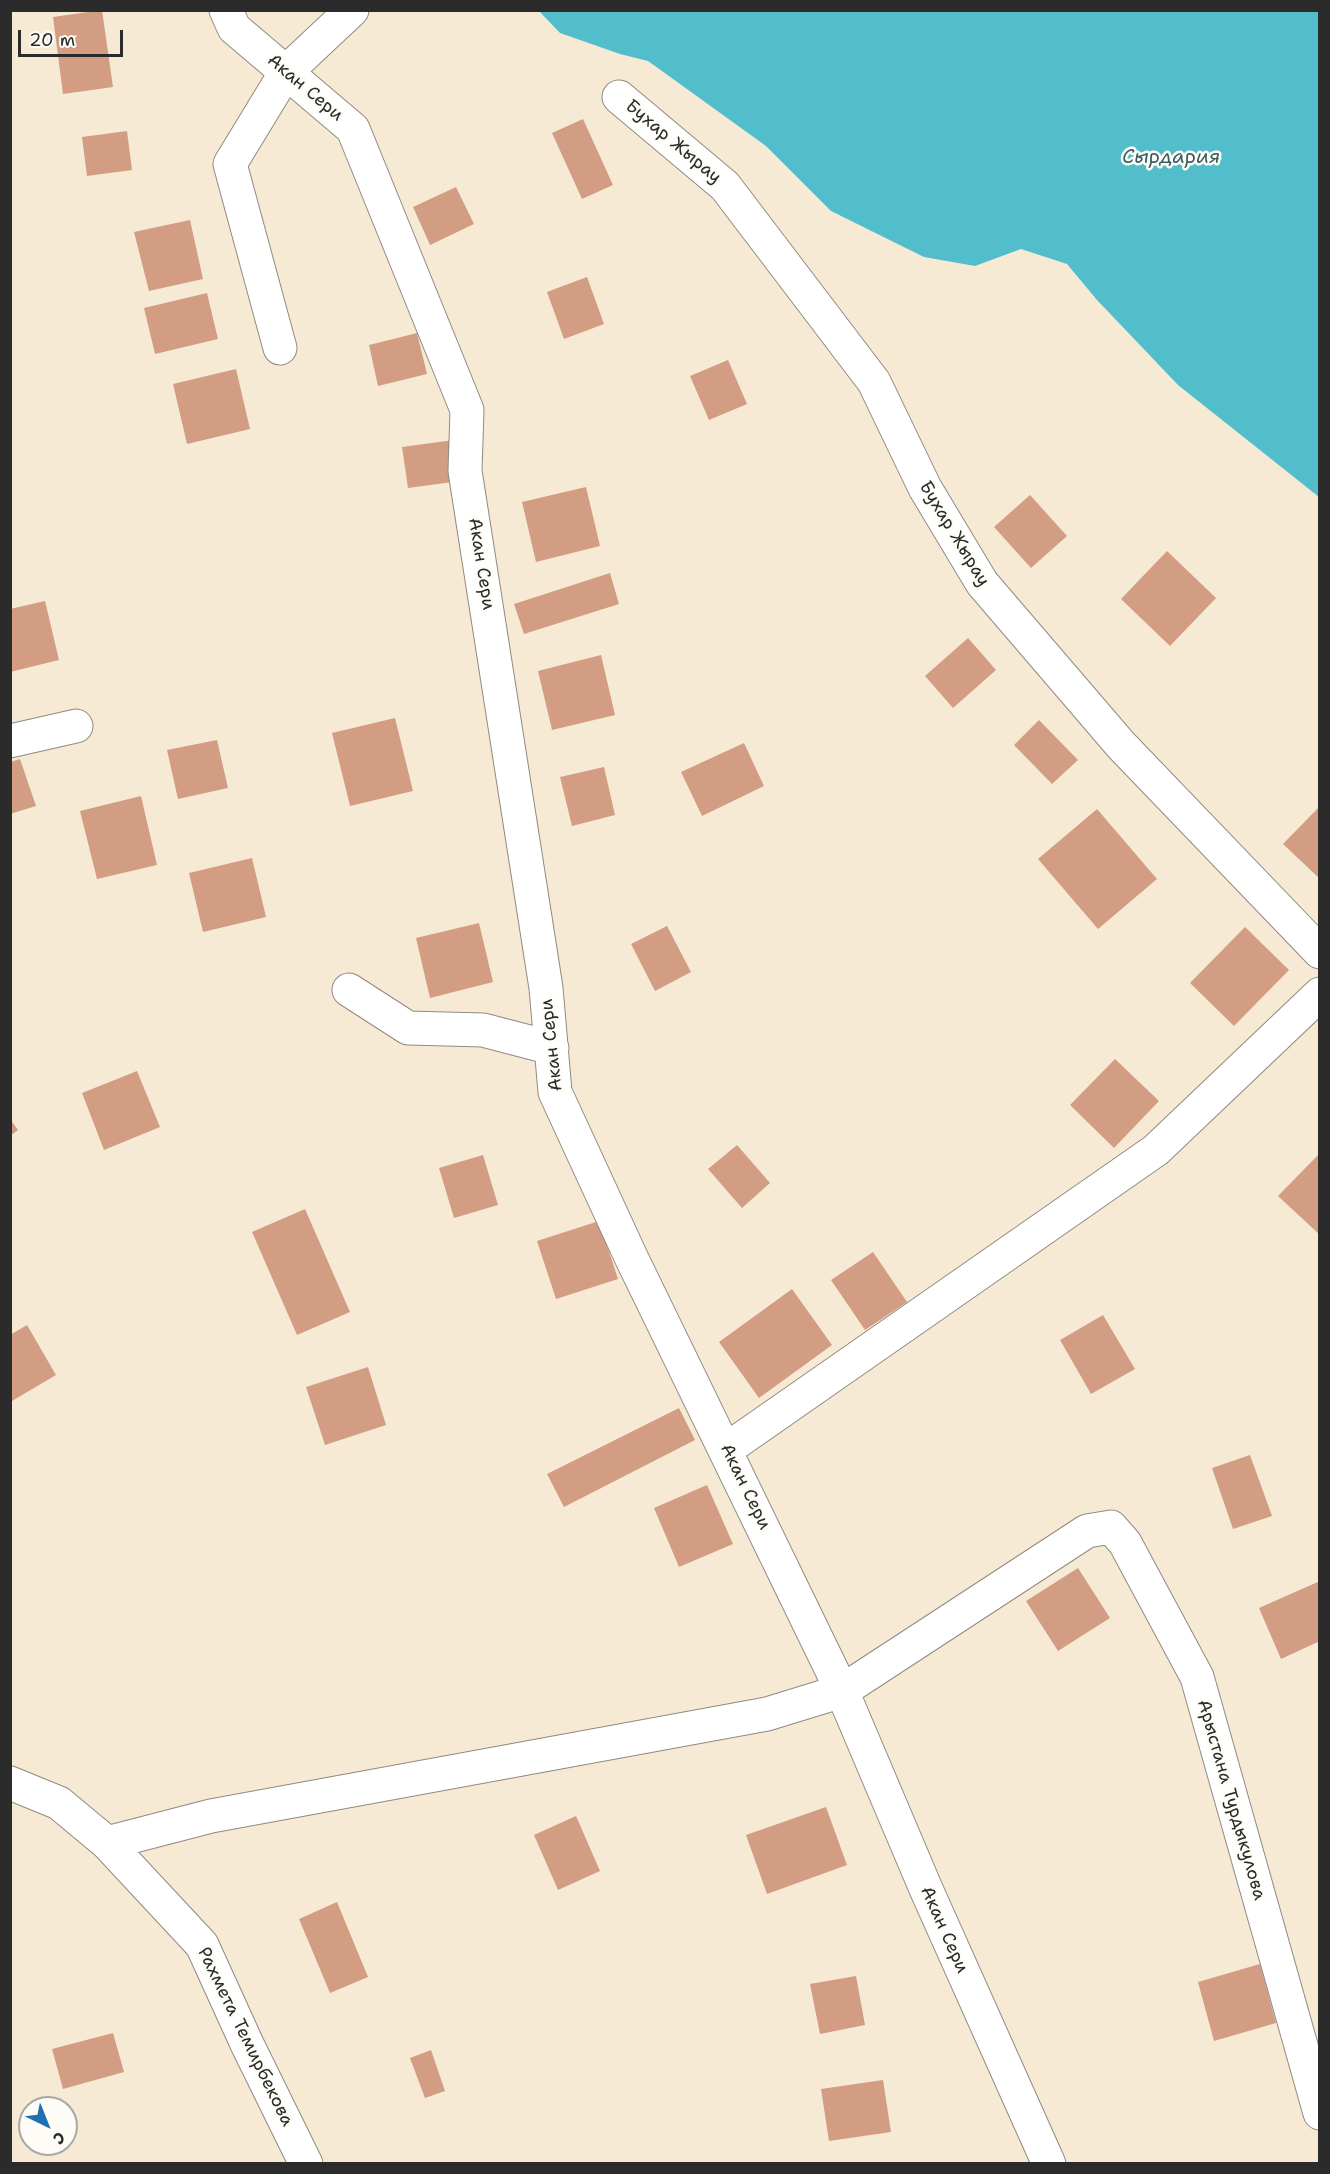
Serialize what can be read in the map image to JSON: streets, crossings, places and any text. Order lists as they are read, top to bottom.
{
  "streets": {
    "street": [
      "Акан Сери",
      "Бухар Жырау",
      "Арыстана Турдыкулова",
      "Рахмета Темирбекова"
    ]
  },
  "crossings": [
    ["Акан Сери", "Арыстана Турдыкулова"]
  ],
  "water": ["Сырдария"],
  "scale_bar": "20 m",
  "north": "bottom right"
}
